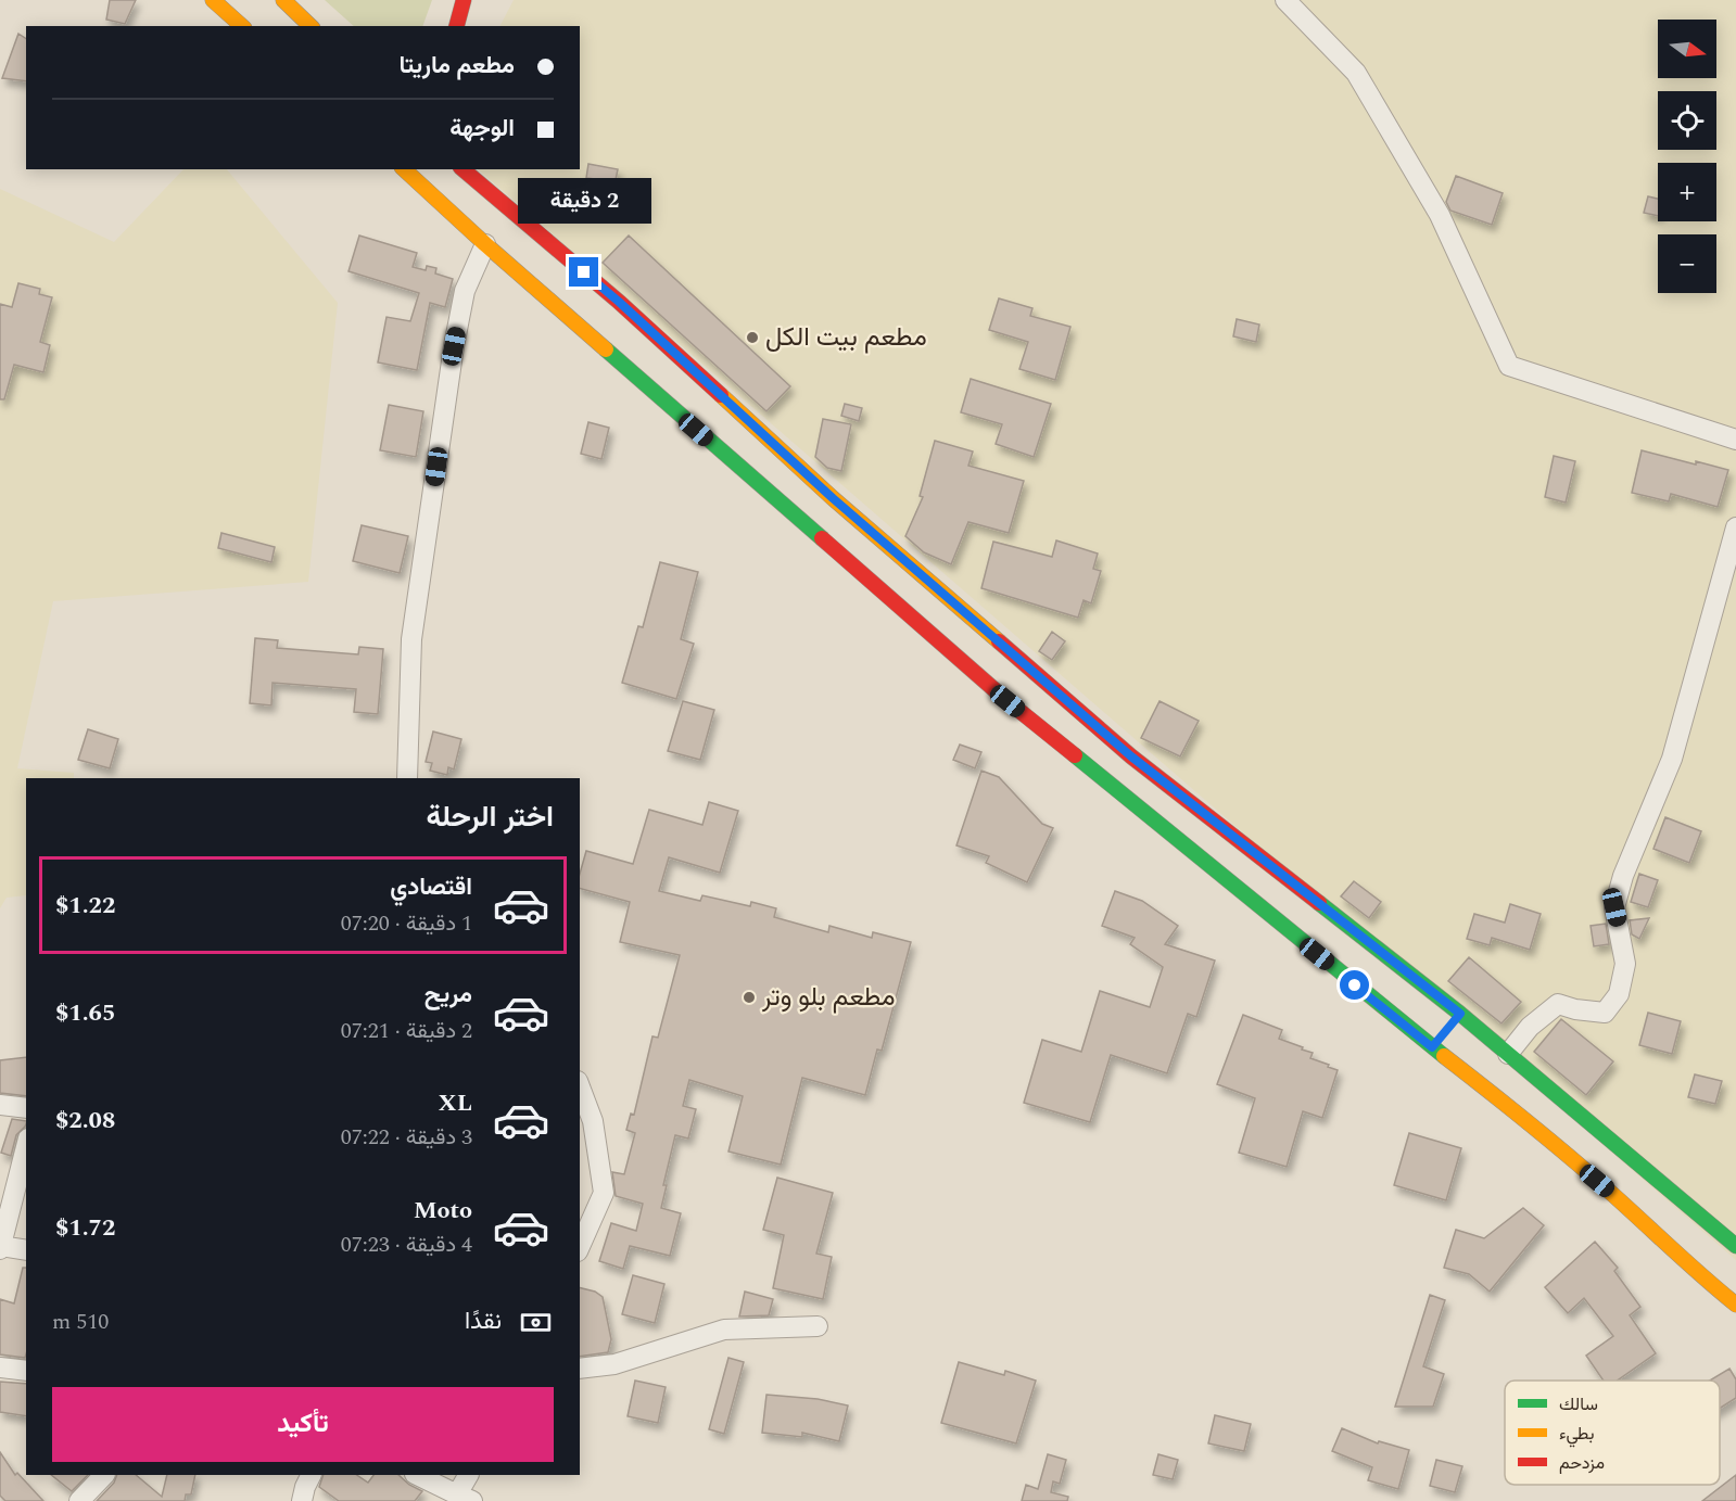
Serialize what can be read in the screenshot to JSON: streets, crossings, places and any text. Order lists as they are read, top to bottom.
{
  "places": ["مطعم بيت الكل", "مطعم بلو وتر"],
  "legend": ["سالك", "بطيء", "مزدحم"],
  "north": "right",
  "page": {
    "map_buttons": ["+", "−"],
    "banner": ["مطعم ماريتا", "الوجهة"],
    "bubble": "2 دقيقة",
    "heading": "اختر الرحلة",
    "list": [
      {
        "name": "اقتصادي",
        "note": "1 دقيقة · 07:20",
        "value": "$1.22"
      },
      {
        "name": "مريح",
        "note": "2 دقيقة · 07:21",
        "value": "$1.65"
      },
      {
        "name": "XL",
        "note": "3 دقيقة · 07:22",
        "value": "$2.08"
      },
      {
        "name": "Moto",
        "note": "4 دقيقة · 07:23",
        "value": "$1.72"
      }
    ],
    "pay": ["نقدًا", "510 m"],
    "buttons": "تأكيد"
  }
}
